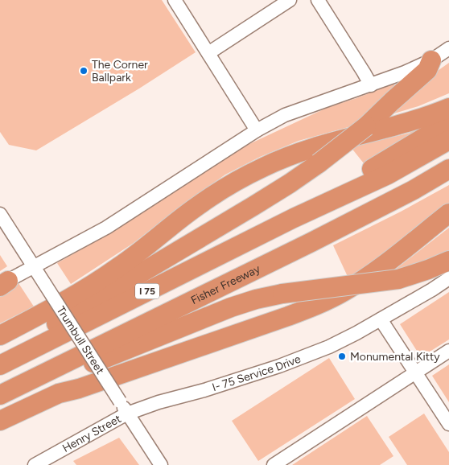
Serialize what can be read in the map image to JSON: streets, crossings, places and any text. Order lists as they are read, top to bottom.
{
  "streets": {
    "highway": ["Fisher Freeway", "I 75"],
    "street": ["Trumbull Street", "I- 75 Service Drive", "Henry Street"]
  },
  "crossings": [
    ["Trumbull Street", "I- 75 Service Drive"],
    ["Trumbull Street", "Henry Street"],
    ["I- 75 Service Drive", "Henry Street"]
  ],
  "places": ["The Corner Ballpark", "Monumental Kitty"]
}
